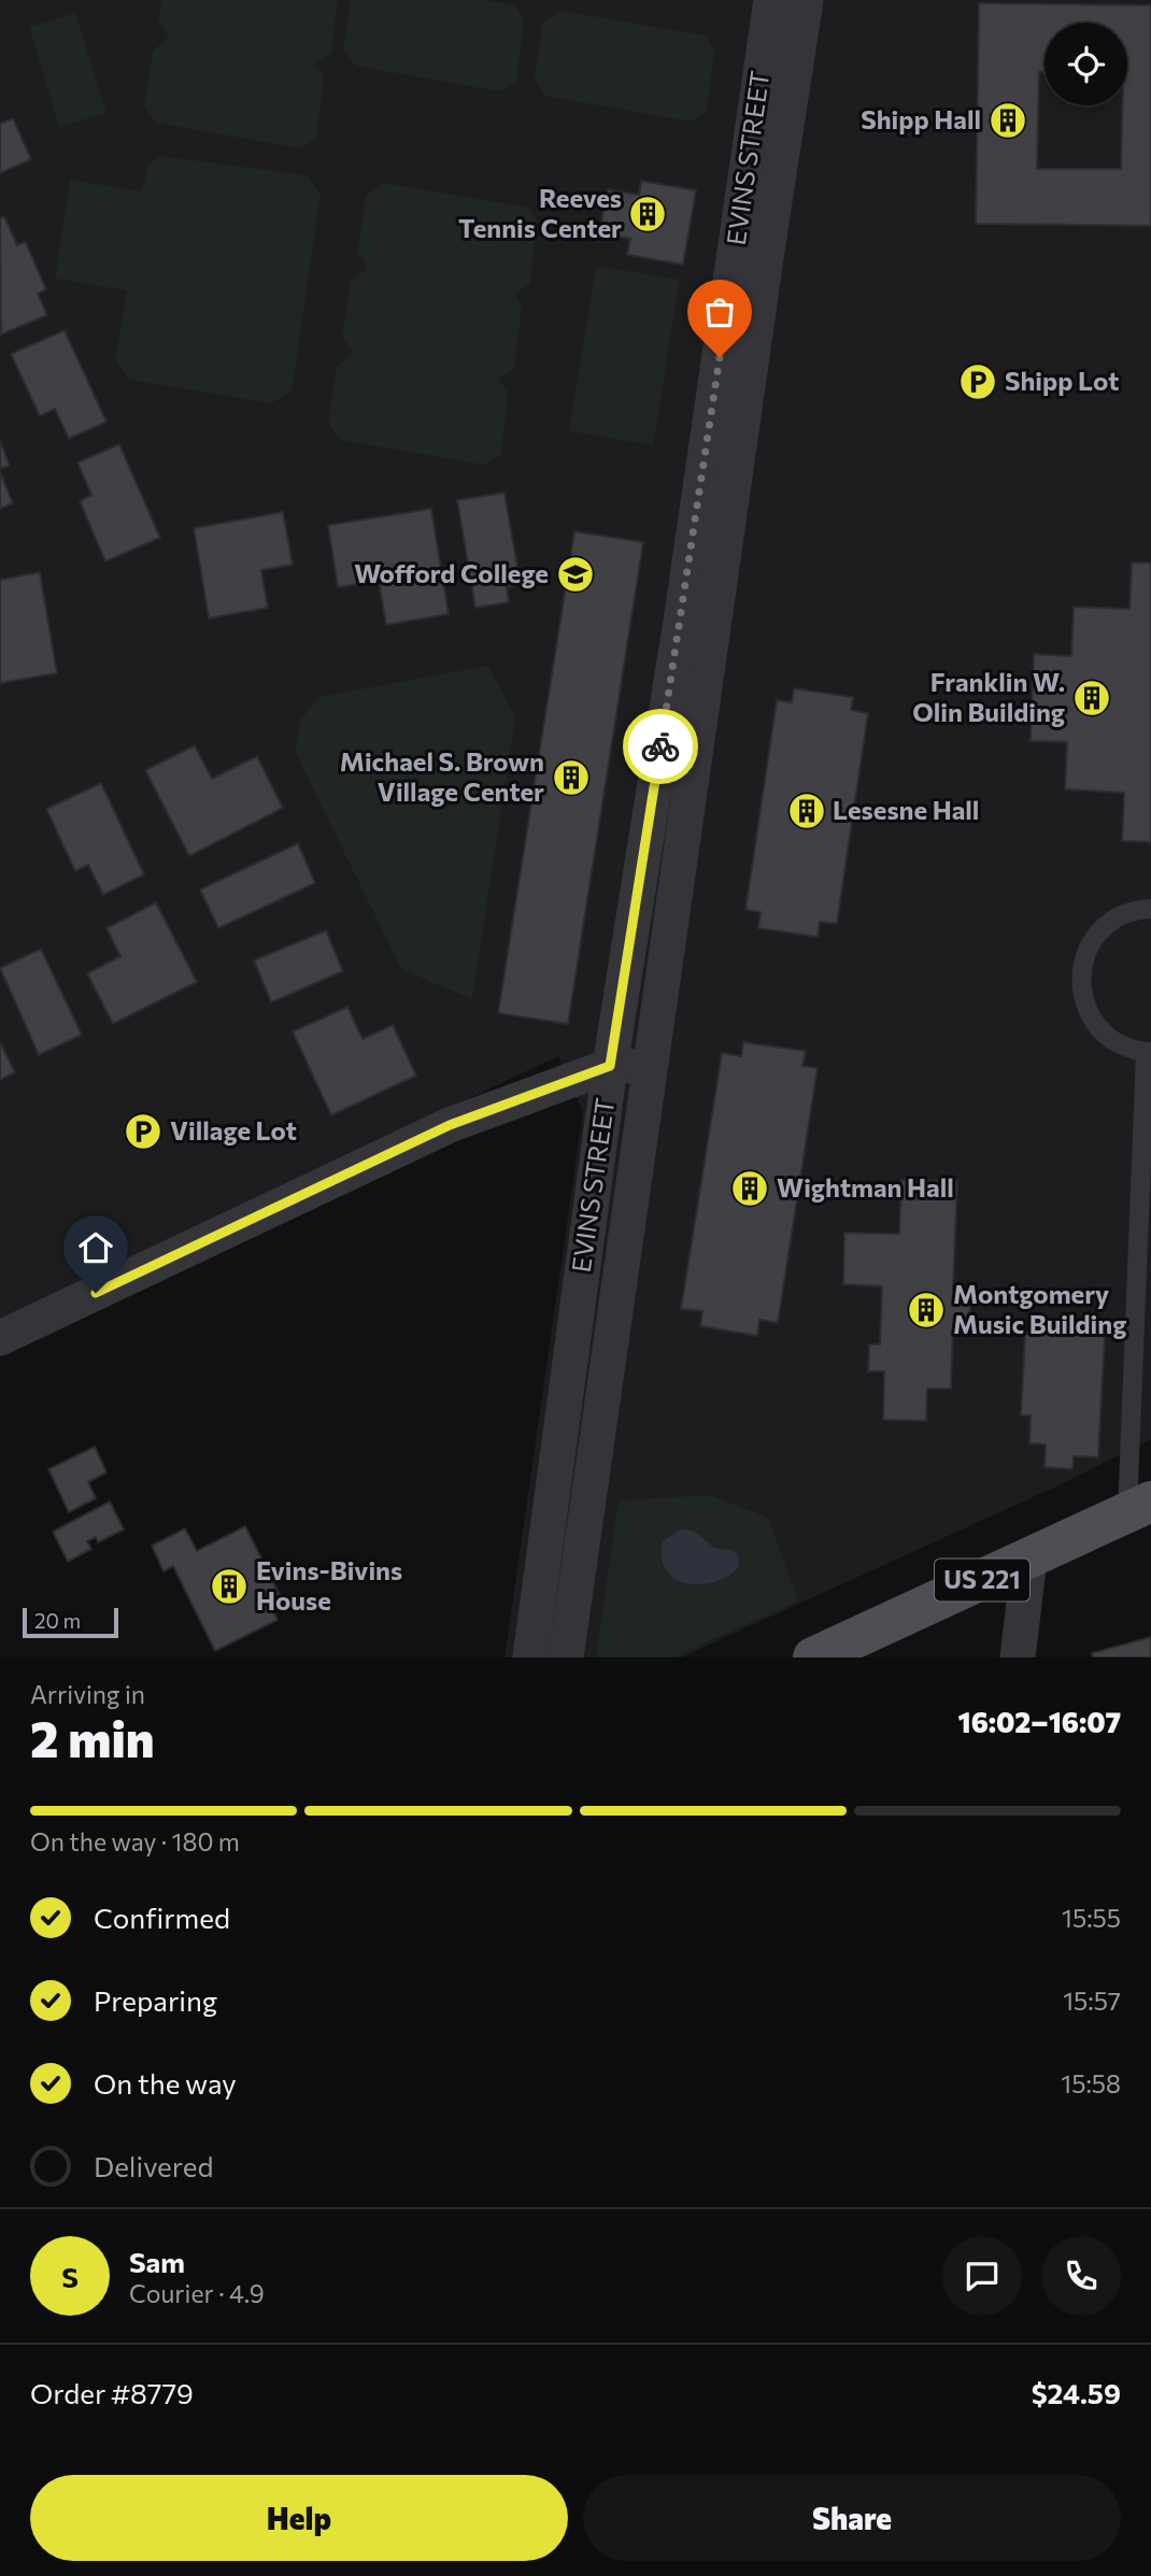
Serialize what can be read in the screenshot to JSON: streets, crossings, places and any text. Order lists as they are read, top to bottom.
{
  "streets": {
    "main road": ["US 221"],
    "street": ["EVINS STREET"]
  },
  "places": {
    "building": [
      "Shipp Hall",
      "Reeves Tennis Center",
      "Franklin W. Olin Building",
      "Michael S. Brown Village Center",
      "Lesesne Hall",
      "Wightman Hall",
      "Montgomery Music Building",
      "Evins-Bivins House"
    ],
    "parking": ["Shipp Lot", "Village Lot"],
    "school or university": ["Wofford College"]
  },
  "scale_bar": "20 m",
  "page": {
    "scale": "20 m",
    "heading": ["2 min", "Arriving in", "16:02–16:07"],
    "panel": [
      "Sam",
      "Courier · 4.9",
      "Order #8779",
      "$24.59"
    ],
    "bar": "On the way · 180 m",
    "list": [
      ["Confirmed", "15:55"],
      ["Preparing", "15:57"],
      ["On the way", "15:58"],
      "Delivered"
    ],
    "round": "S",
    "buttons": ["Help", "Share"]
  }
}
